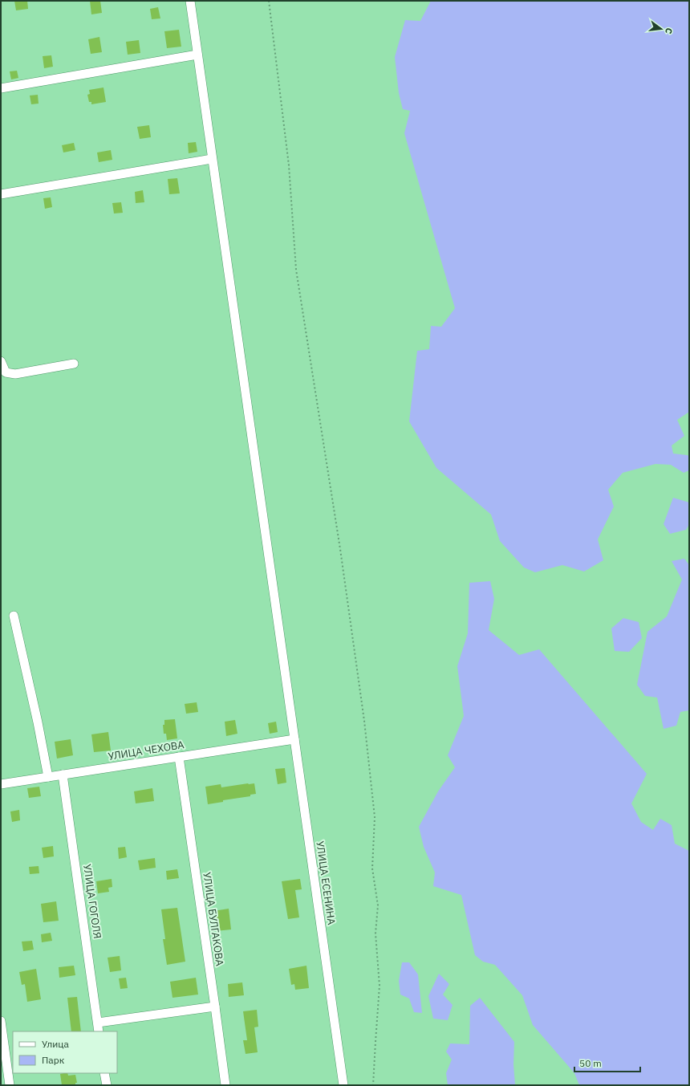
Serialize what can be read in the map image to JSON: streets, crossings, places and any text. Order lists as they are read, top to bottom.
{
  "streets": {
    "street": [
      "УЛИЦА ЧЕХОВА",
      "УЛИЦА ЕСЕНИНА",
      "УЛИЦА ГОГОЛЯ",
      "УЛИЦА БУЛГАКОВА"
    ]
  },
  "crossings": [
    ["УЛИЦА ЧЕХОВА", "УЛИЦА ЕСЕНИНА"],
    ["УЛИЦА ЧЕХОВА", "УЛИЦА ГОГОЛЯ"],
    ["УЛИЦА ЧЕХОВА", "УЛИЦА БУЛГАКОВА"]
  ],
  "legend": ["Улица", "Парк"],
  "scale_bar": "50 m",
  "north": "right"
}
